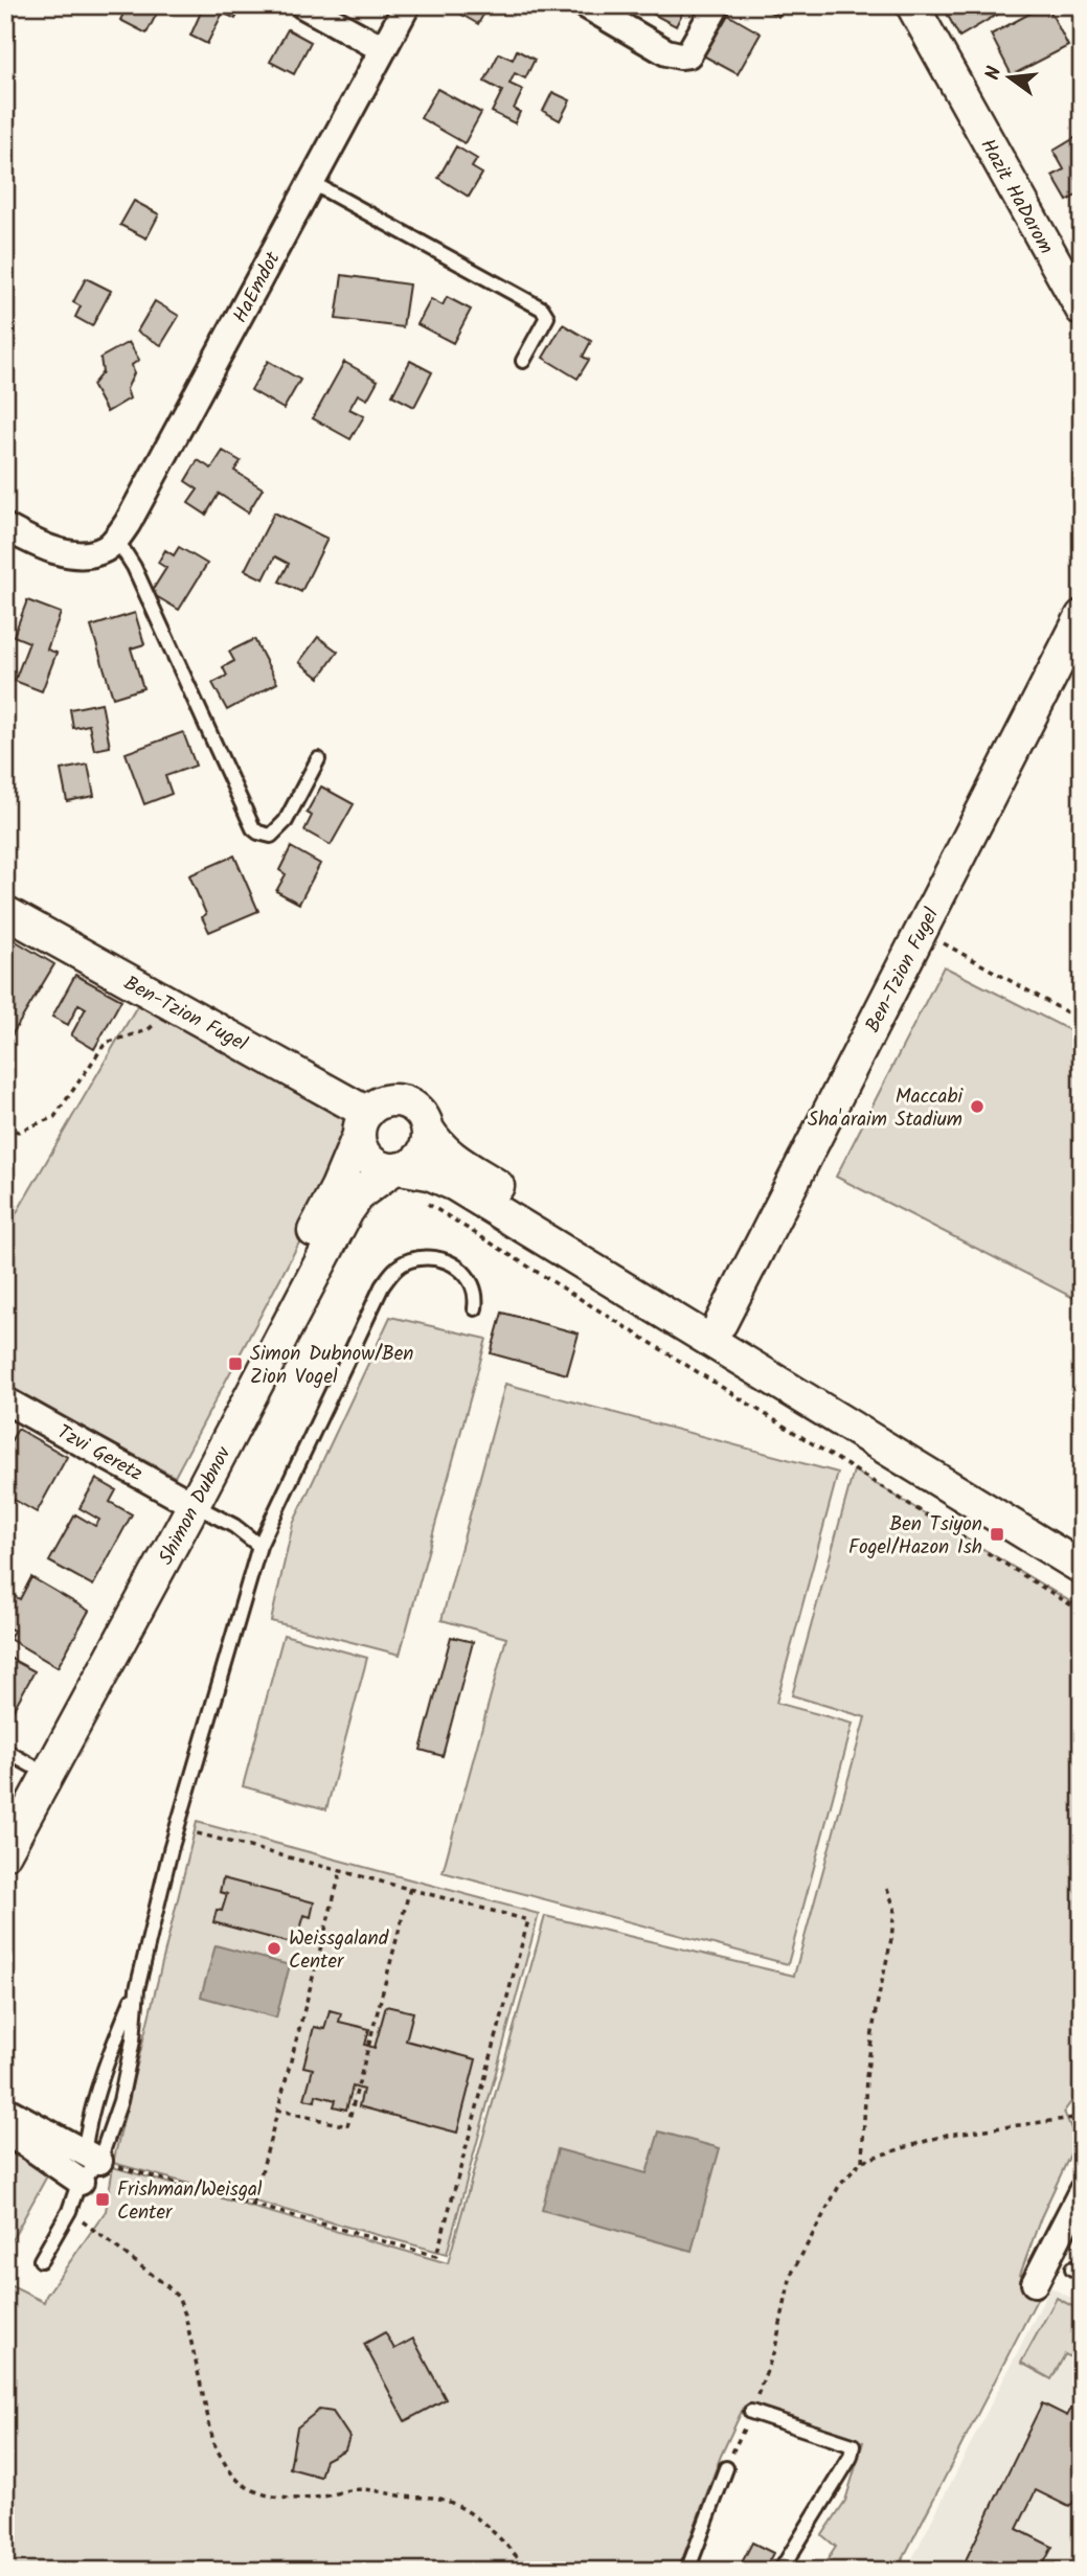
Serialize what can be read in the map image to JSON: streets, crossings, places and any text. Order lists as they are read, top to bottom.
{
  "streets": {
    "street": [
      "Hazit HaDarom",
      "HaEmdot",
      "Ben-Tzion Fugel",
      "Tzvi Geretz",
      "Shimon Dubnov"
    ]
  },
  "crossings": [
    ["Ben-Tzion Fugel", "Shimon Dubnov"],
    ["Tzvi Geretz", "Shimon Dubnov"]
  ],
  "places": {
    "other": ["Maccabi Sha'araim Stadium", "Weissgaland Center"],
    "transit": ["Simon Dubnow/Ben Zion Vogel", "Ben Tsiyon Fogel/Hazon Ish", "Frishman/Weisgal Center"]
  },
  "north": "left"
}
